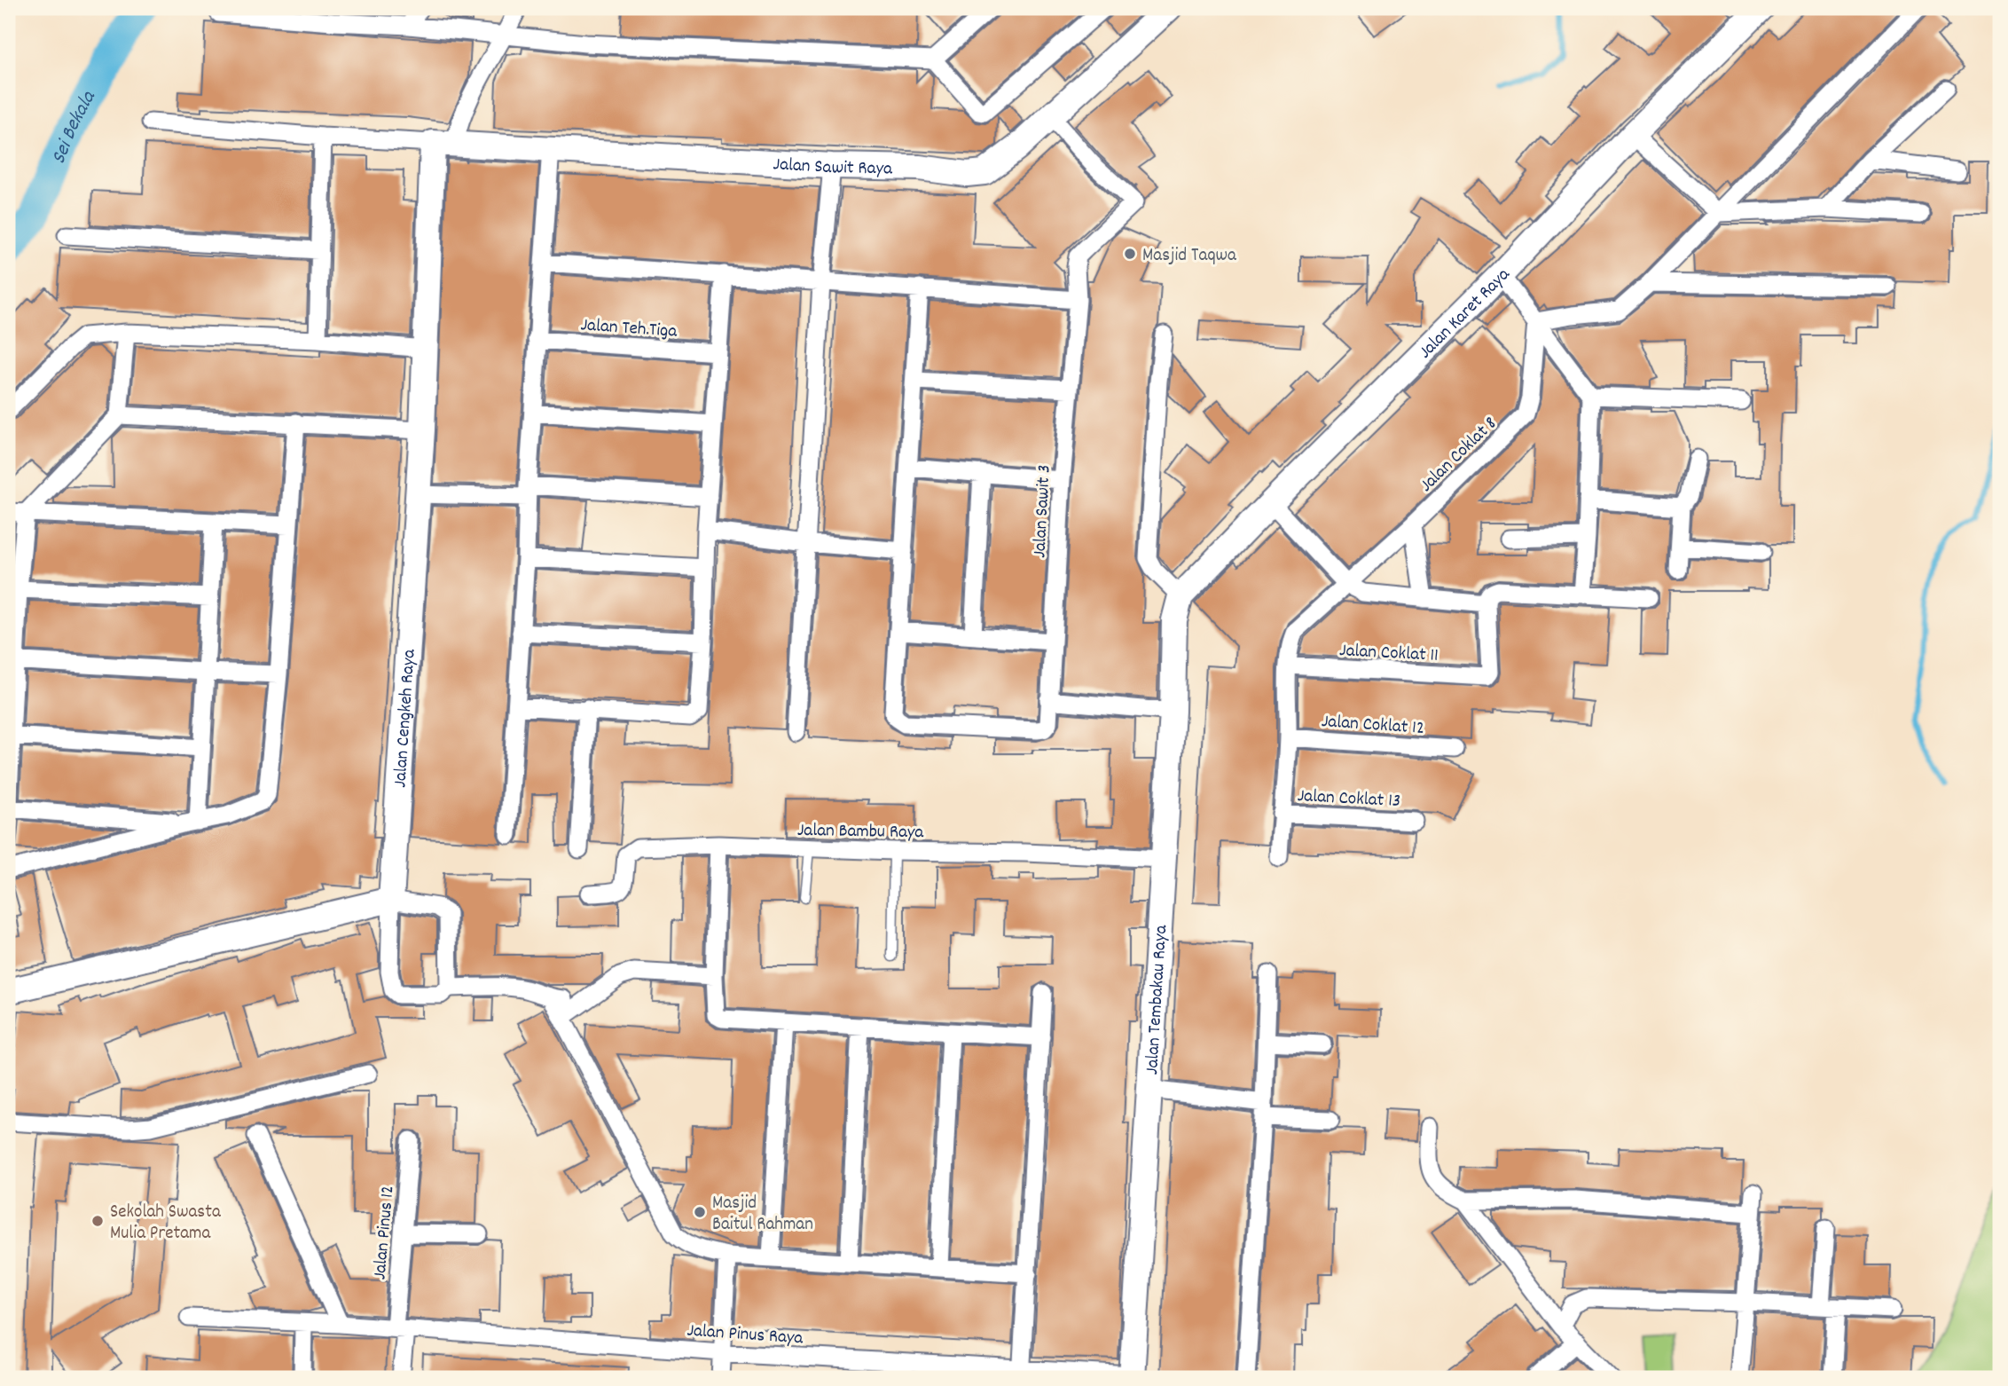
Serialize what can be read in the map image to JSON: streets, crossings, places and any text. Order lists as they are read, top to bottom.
{
  "streets": {
    "street": [
      "Jalan Sawit Raya",
      "Jalan Karet Raya",
      "Jalan Teh.Tiga",
      "Jalan Coklat 8",
      "Jalan Sawit 3",
      "Jalan Coklat 11",
      "Jalan Cengkeh Raya",
      "Jalan Coklat 12",
      "Jalan Coklat 13",
      "Jalan Bambu Raya",
      "Jalan Tembakau Raya",
      "Jalan Pinus 12",
      "Jalan Pinus Raya"
    ]
  },
  "crossings": [
    ["Jalan Sawit Raya", "Jalan Sawit 3"],
    ["Jalan Sawit Raya", "Jalan Cengkeh Raya"],
    ["Jalan Karet Raya", "Jalan Tembakau Raya"],
    ["Jalan Coklat 8", "Jalan Coklat 11"],
    ["Jalan Coklat 8", "Jalan Coklat 12"],
    ["Jalan Coklat 8", "Jalan Coklat 13"],
    ["Jalan Bambu Raya", "Jalan Tembakau Raya"],
    ["Jalan Tembakau Raya", "Jalan Pinus Raya"],
    ["Jalan Pinus 12", "Jalan Pinus Raya"]
  ],
  "water": ["Sei Bekala"],
  "places": ["Masjid Taqwa", "Masjid Baitul Rahman", "Sekolah Swasta Mulia Pretama"]
}
